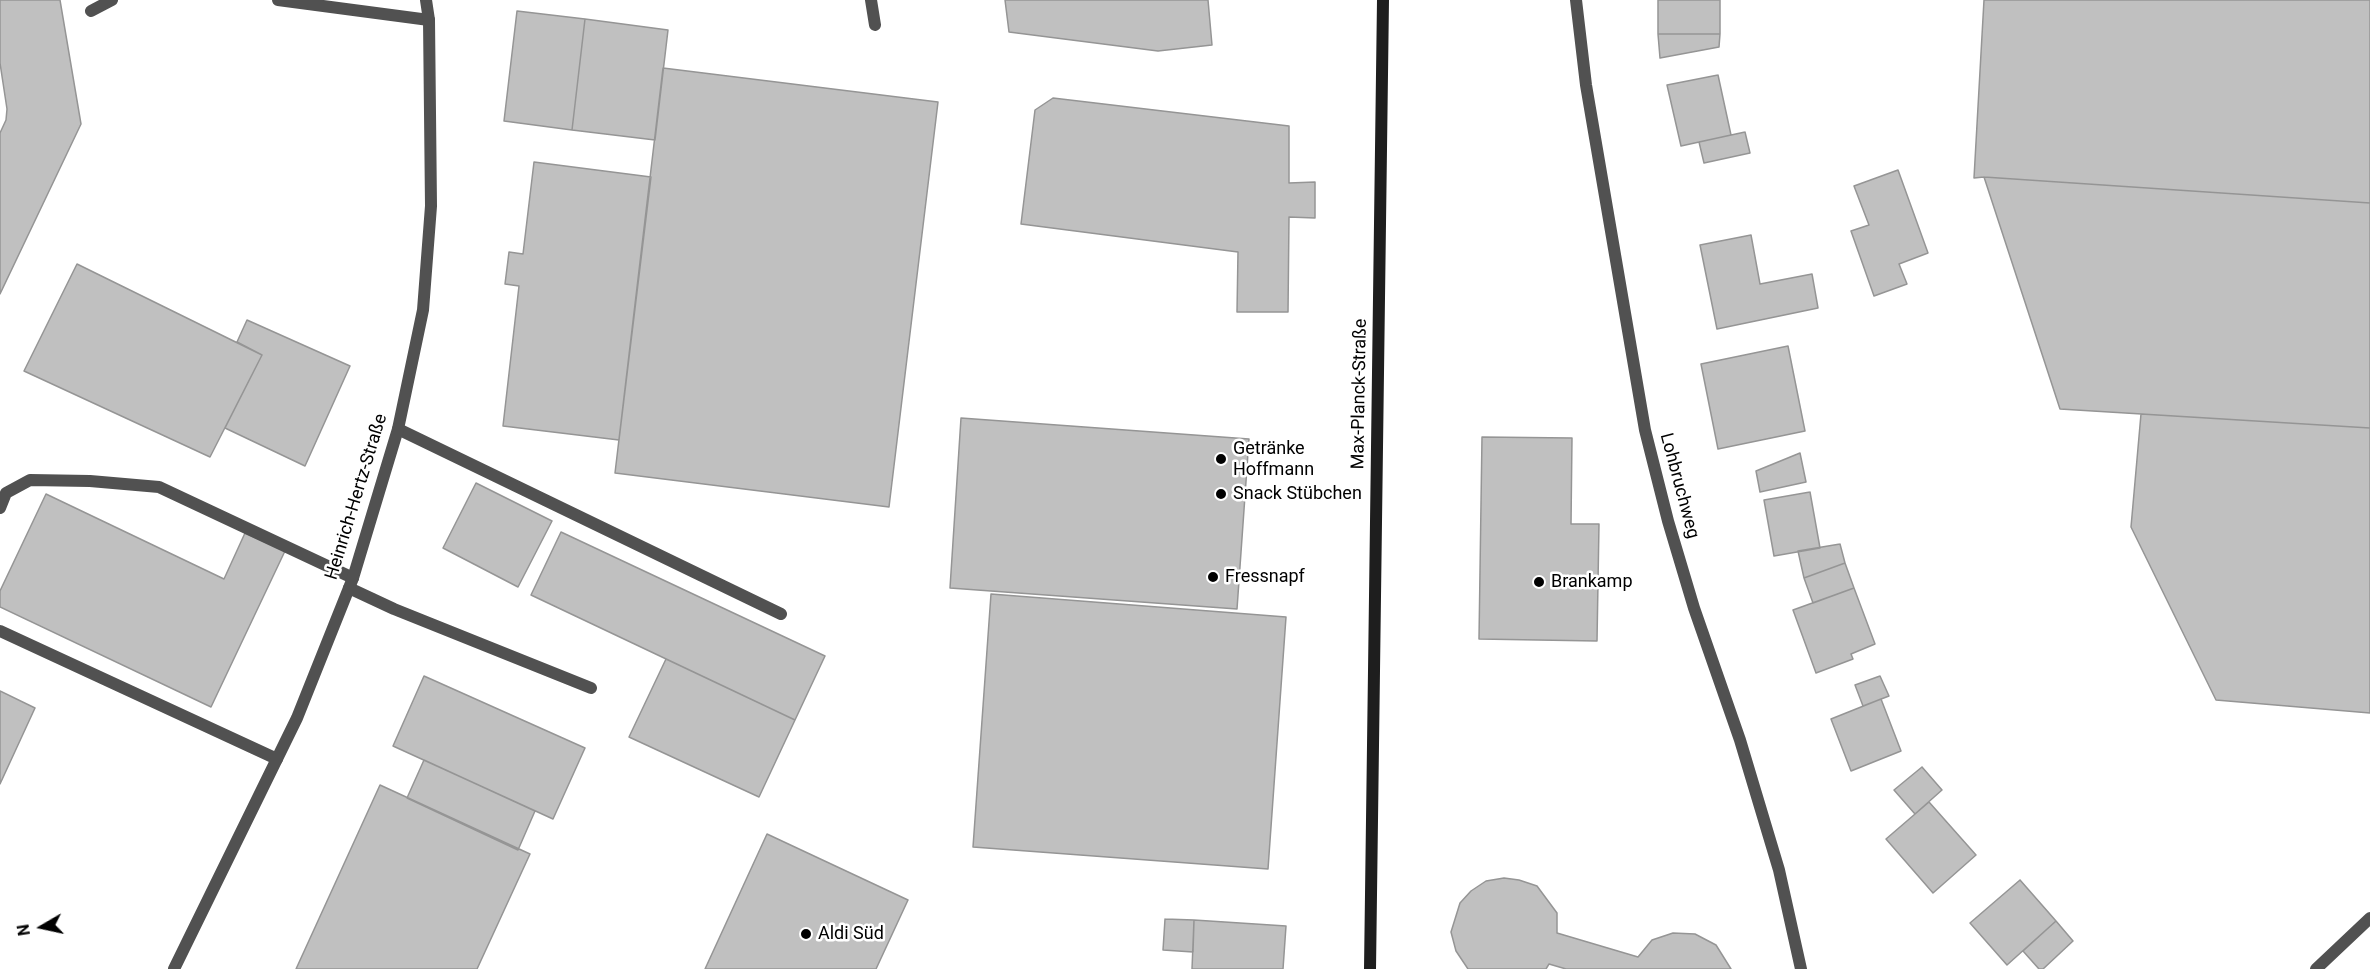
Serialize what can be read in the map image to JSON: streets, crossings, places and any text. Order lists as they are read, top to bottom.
{
  "streets": {
    "street": ["Max-Planck-Straße", "Lohbruchweg", "Heinrich-Hertz-Straße"]
  },
  "places": [
    "Getränke Hoffmann",
    "Snack Stübchen",
    "Fressnapf",
    "Brankamp",
    "Aldi Süd"
  ],
  "north": "left"
}
